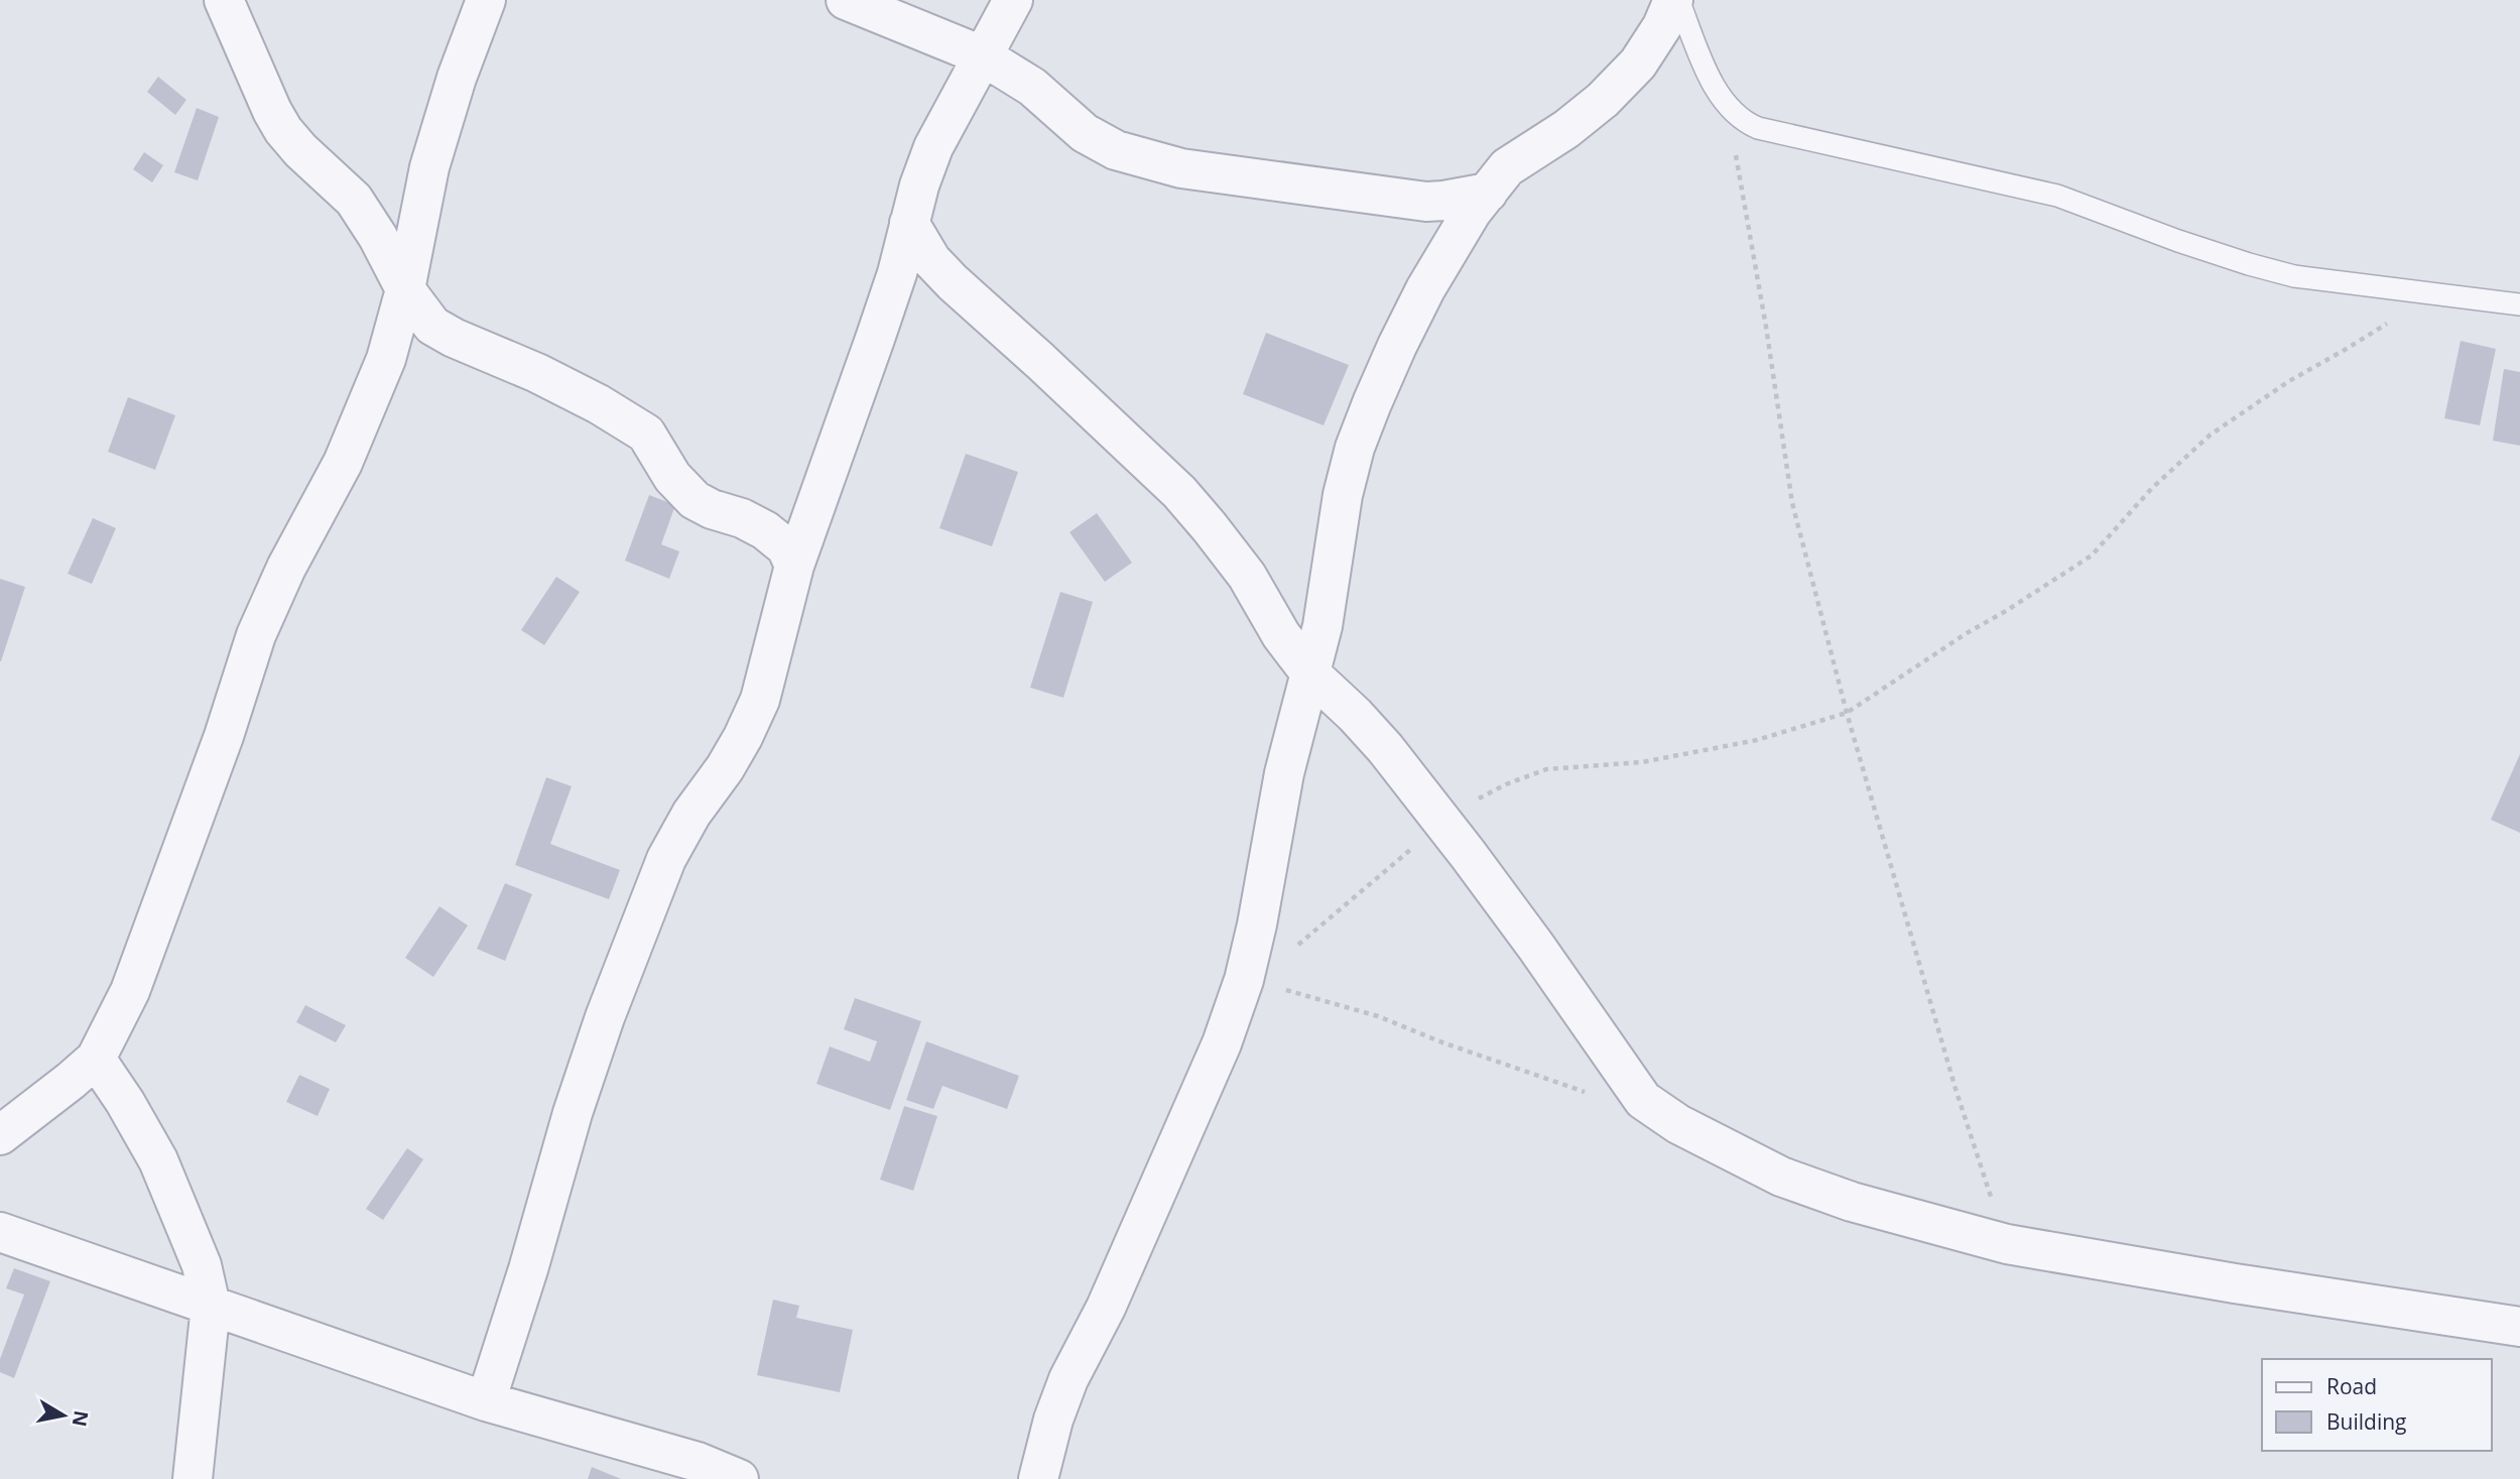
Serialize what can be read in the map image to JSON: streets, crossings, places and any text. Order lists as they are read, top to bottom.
{
  "legend": ["Road", "Building"],
  "north": "right"
}
